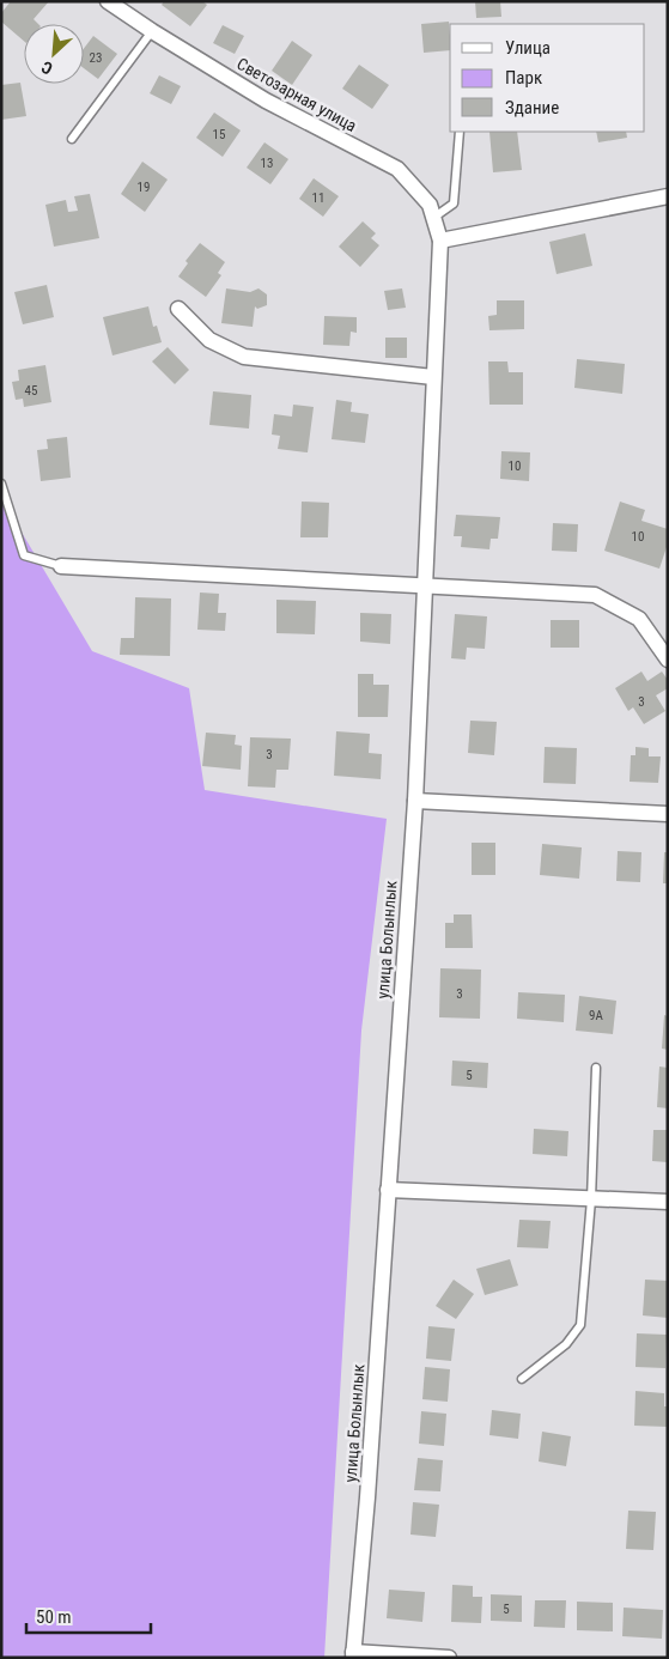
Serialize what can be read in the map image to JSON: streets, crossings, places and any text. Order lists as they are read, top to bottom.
{
  "streets": {
    "street": ["Светозарная улица", "улица Болынлык"]
  },
  "crossings": [
    ["Светозарная улица", "улица Болынлык"]
  ],
  "house_numbers": [
    "23",
    "15",
    "13",
    "19",
    "11",
    "45",
    "10",
    "10",
    "3",
    "3",
    "3",
    "9А",
    "5",
    "5"
  ],
  "legend": ["Улица", "Парк", "Здание"],
  "scale_bar": "50 m",
  "north": "bottom left"
}
